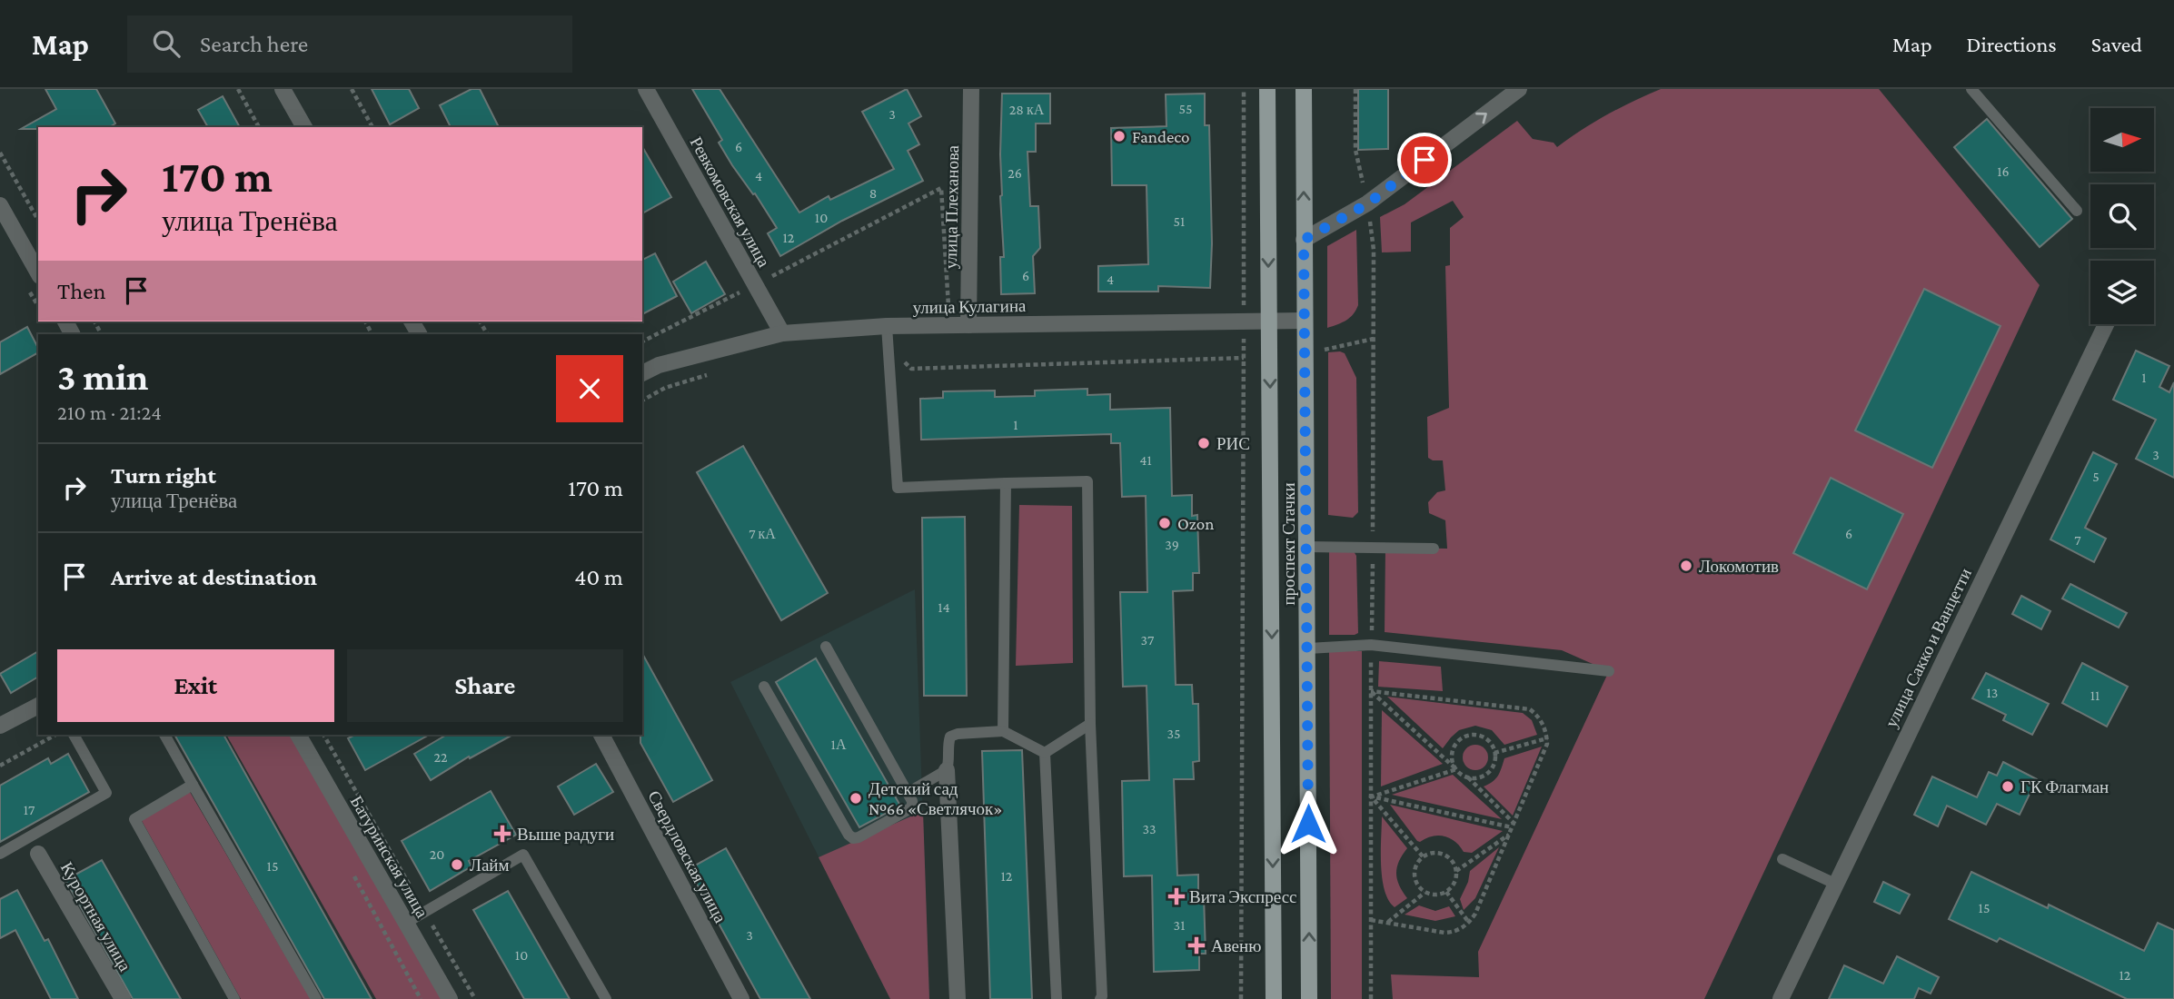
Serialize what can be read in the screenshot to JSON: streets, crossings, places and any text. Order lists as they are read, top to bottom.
{
  "streets": {
    "main road": ["проспект Стачки"],
    "street": [
      "Ревкомовская улица",
      "улица Плеханова",
      "улица Кулагина",
      "улица Сакко и Ванцетти",
      "Батуринская улица",
      "Свердловская улица",
      "Курортная улица"
    ]
  },
  "crossings": [
    ["Ревкомовская улица", "улица Кулагина"],
    ["улица Плеханова", "улица Кулагина"],
    ["улица Кулагина", "проспект Стачки"]
  ],
  "places": {
    "other": [
      "Fandeco",
      "РИС",
      "Ozon",
      "Локомотив",
      "ГК Флагман",
      "Детский сад №66 «Светлячок»",
      "Лайм"
    ],
    "health": ["Выше радуги", "Вита Экспресс", "Авеню"]
  },
  "house_numbers": [
    "55",
    "28 кА",
    "3",
    "6",
    "16",
    "26",
    "4",
    "8",
    "10",
    "51",
    "12",
    "6",
    "4",
    "1",
    "1",
    "3",
    "41",
    "5",
    "7 кА",
    "6",
    "7",
    "39",
    "14",
    "37",
    "13",
    "11",
    "35",
    "1А",
    "22",
    "17",
    "33",
    "20",
    "15",
    "12",
    "15",
    "31",
    "3",
    "10",
    "12"
  ],
  "north": "right",
  "page": {
    "header": "Map",
    "search": "Search here",
    "nav": ["Map", "Directions", "Saved"],
    "turn": ["170 m", "улица Тренёва"],
    "then": "Then",
    "heading": ["3 min", "210 m · 21:24"],
    "list": [
      {
        "name": "Turn right",
        "note": "улица Тренёва",
        "value": "170 m"
      },
      {
        "name": "Arrive at destination",
        "value": "40 m"
      }
    ],
    "buttons": ["Exit", "Share"]
  }
}
